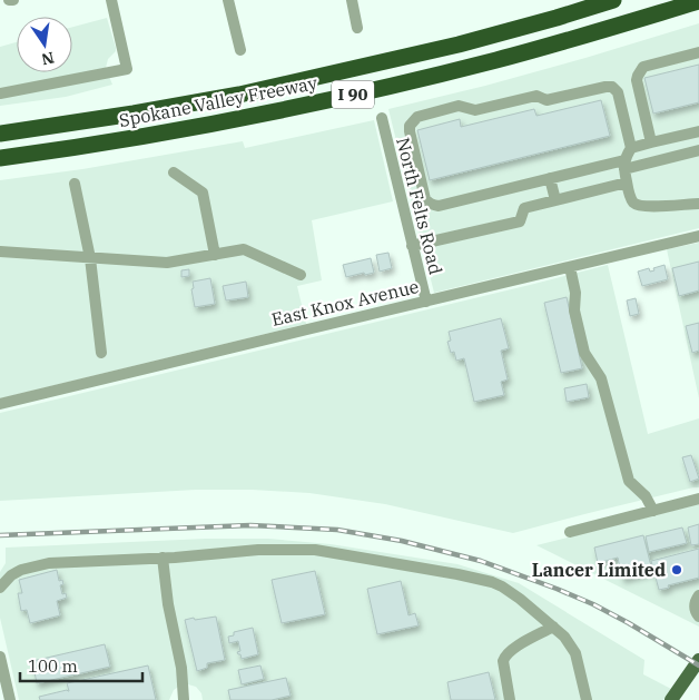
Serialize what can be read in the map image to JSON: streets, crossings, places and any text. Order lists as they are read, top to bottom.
{
  "streets": {
    "highway": ["I 90", "Spokane Valley Freeway"],
    "street": ["North Felts Road", "East Knox Avenue"]
  },
  "crossings": [
    ["North Felts Road", "East Knox Avenue"]
  ],
  "places": ["Lancer Limited"],
  "scale_bar": "100 m",
  "north": "bottom"
}
